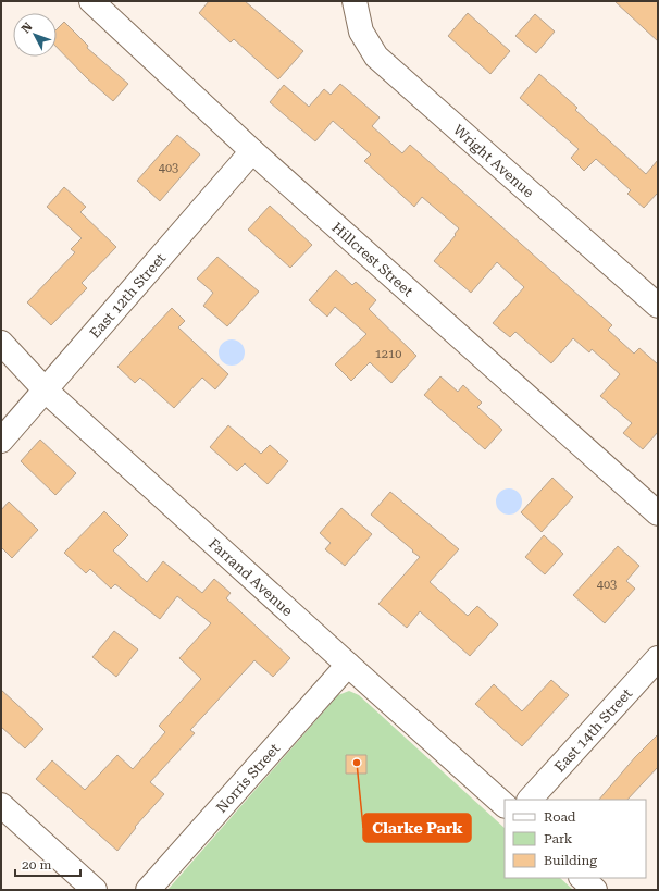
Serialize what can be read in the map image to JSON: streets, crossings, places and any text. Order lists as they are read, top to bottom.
{
  "streets": {
    "street": [
      "Wright Avenue",
      "Hillcrest Street",
      "East 12th Street",
      "Farrand Avenue",
      "East 14th Street",
      "Norris Street"
    ]
  },
  "crossings": [
    ["Hillcrest Street", "East 12th Street"],
    ["East 12th Street", "Farrand Avenue"],
    ["Farrand Avenue", "Norris Street"]
  ],
  "places": ["Clarke Park"],
  "house_numbers": ["403", "1210", "403"],
  "legend": ["Road", "Park", "Building"],
  "scale_bar": "20 m",
  "north": "top left"
}
